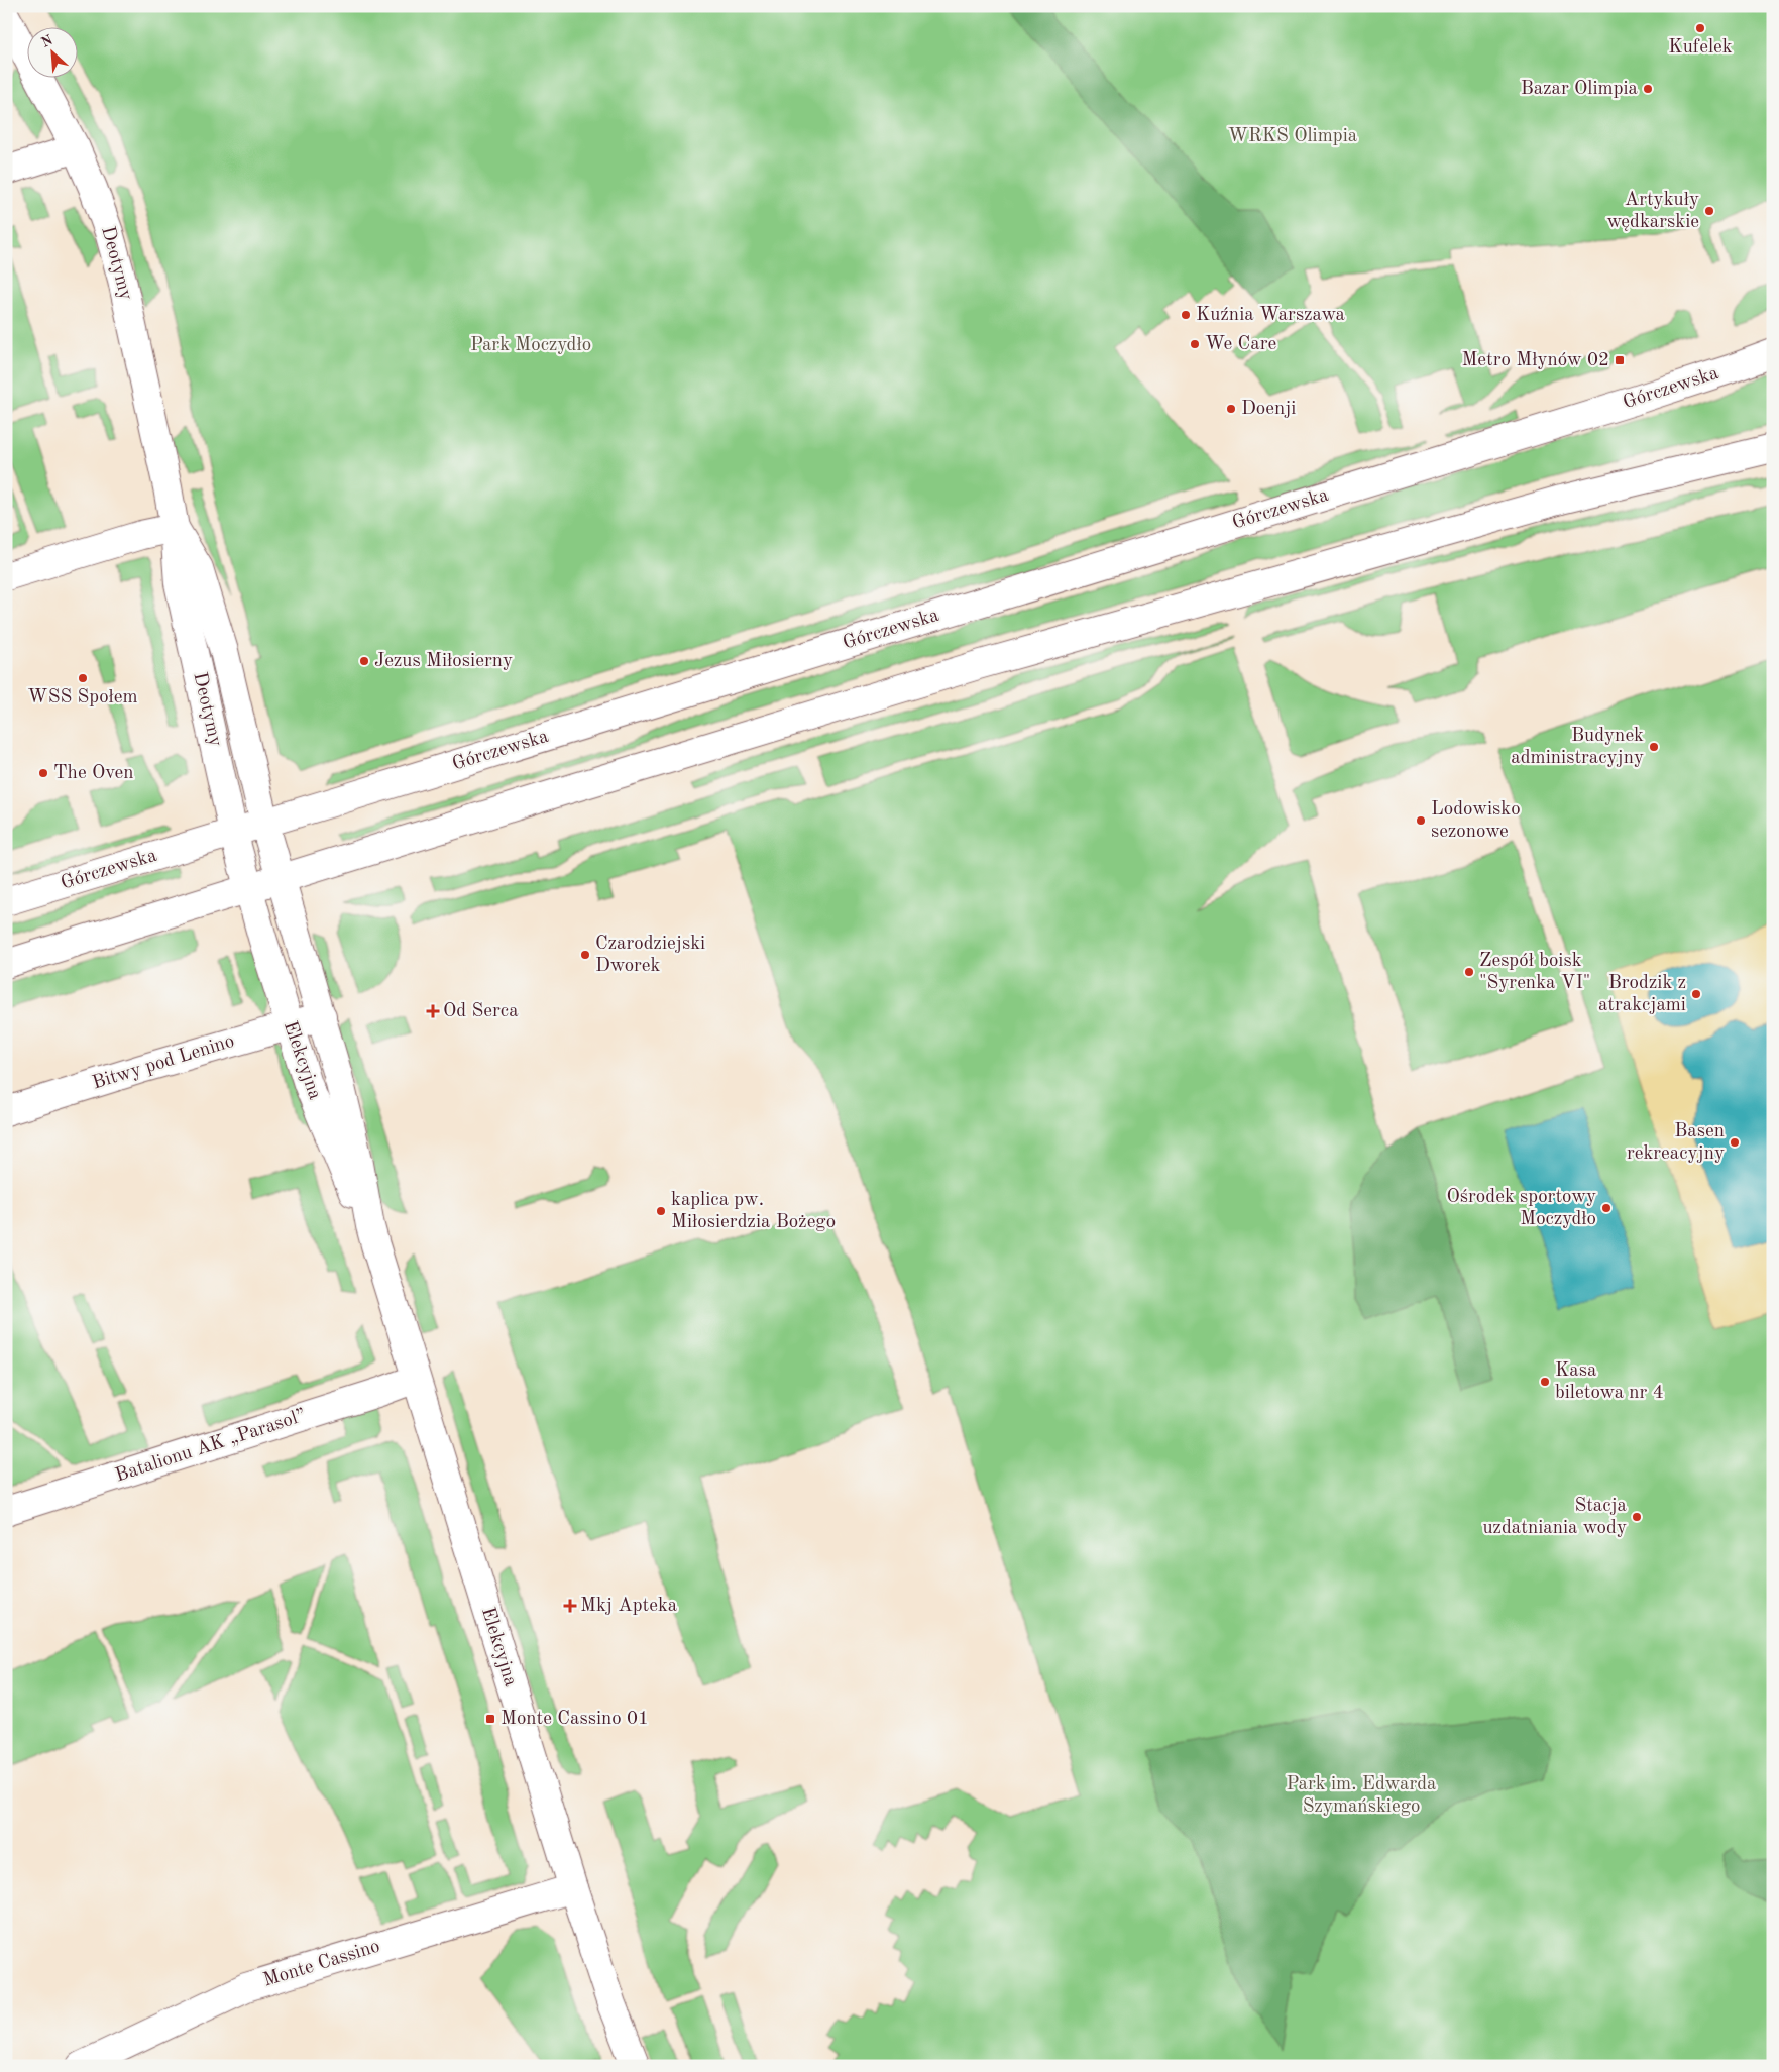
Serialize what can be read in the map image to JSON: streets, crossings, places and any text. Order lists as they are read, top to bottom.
{
  "streets": {
    "street": [
      "Deotymy",
      "Górczewska",
      "Elekcyjna",
      "Bitwy pod Lenino",
      "Batalionu AK „Parasol”",
      "Monte Cassino"
    ]
  },
  "crossings": [
    ["Deotymy", "Górczewska"],
    ["Deotymy", "Elekcyjna"],
    ["Elekcyjna", "Bitwy pod Lenino"],
    ["Elekcyjna", "Batalionu AK „Parasol”"],
    ["Elekcyjna", "Monte Cassino"]
  ],
  "parks": ["WRKS Olimpia", "Park Moczydło", "Park im. Edwarda Szymańskiego"],
  "places": {
    "other": [
      "Kufelek",
      "Bazar Olimpia",
      "Artykuły wędkarskie",
      "Kuźnia Warszawa",
      "We Care",
      "Doenji",
      "Jezus Miłosierny",
      "WSS Społem",
      "Budynek administracyjny",
      "The Oven",
      "Lodowisko sezonowe",
      "Czarodziejski Dworek",
      "Zespół boisk \"Syrenka VI\"",
      "Brodzik z atrakcjami",
      "Basen rekreacyjny",
      "Ośrodek sportowy Moczydło",
      "kaplica pw. Miłosierdzia Bożego",
      "Kasa biletowa nr 4",
      "Stacja uzdatniania wody"
    ],
    "transit": ["Metro Młynów 02", "Monte Cassino 01"],
    "health": ["Od Serca", "Mkj Apteka"]
  },
  "north": "top left"
}
